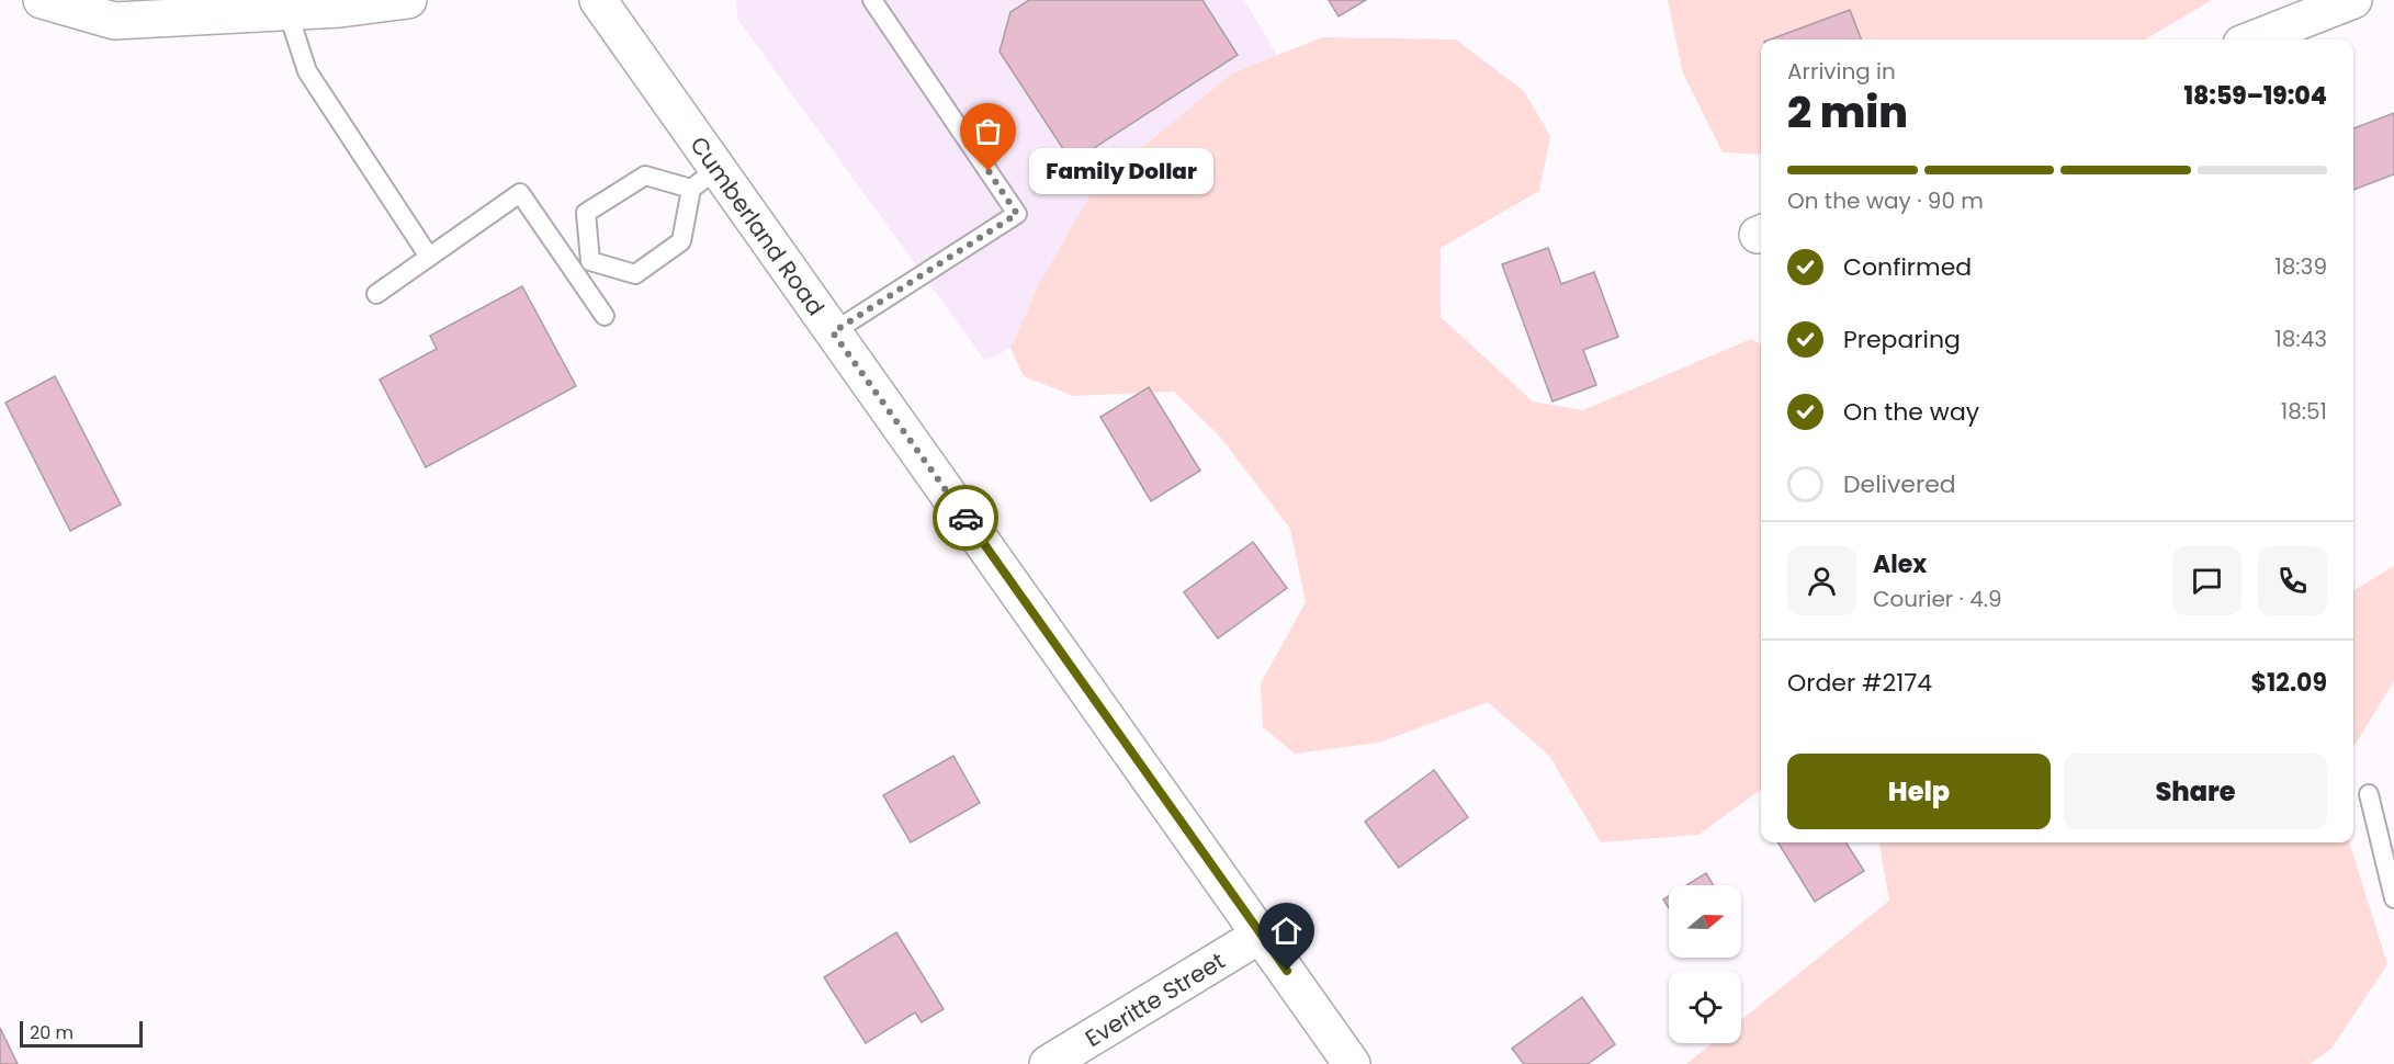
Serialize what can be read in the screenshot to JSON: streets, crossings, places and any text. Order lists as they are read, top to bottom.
{
  "streets": {
    "main road": ["Cumberland Road", "Everitte Street"]
  },
  "crossings": [
    ["Cumberland Road", "Everitte Street"]
  ],
  "places": ["Family Dollar"],
  "scale_bar": "20 m",
  "north": "right",
  "page": {
    "heading": ["2 min", "Arriving in", "18:59–19:04"],
    "panel": [
      "Alex",
      "Courier · 4.9",
      "Order #2174",
      "$12.09"
    ],
    "bubble": "Family Dollar",
    "bar": "On the way · 90 m",
    "list": [
      ["Confirmed", "18:39"],
      ["Preparing", "18:43"],
      ["On the way", "18:51"],
      "Delivered"
    ],
    "buttons": ["Help", "Share"],
    "scale": "20 m"
  }
}
